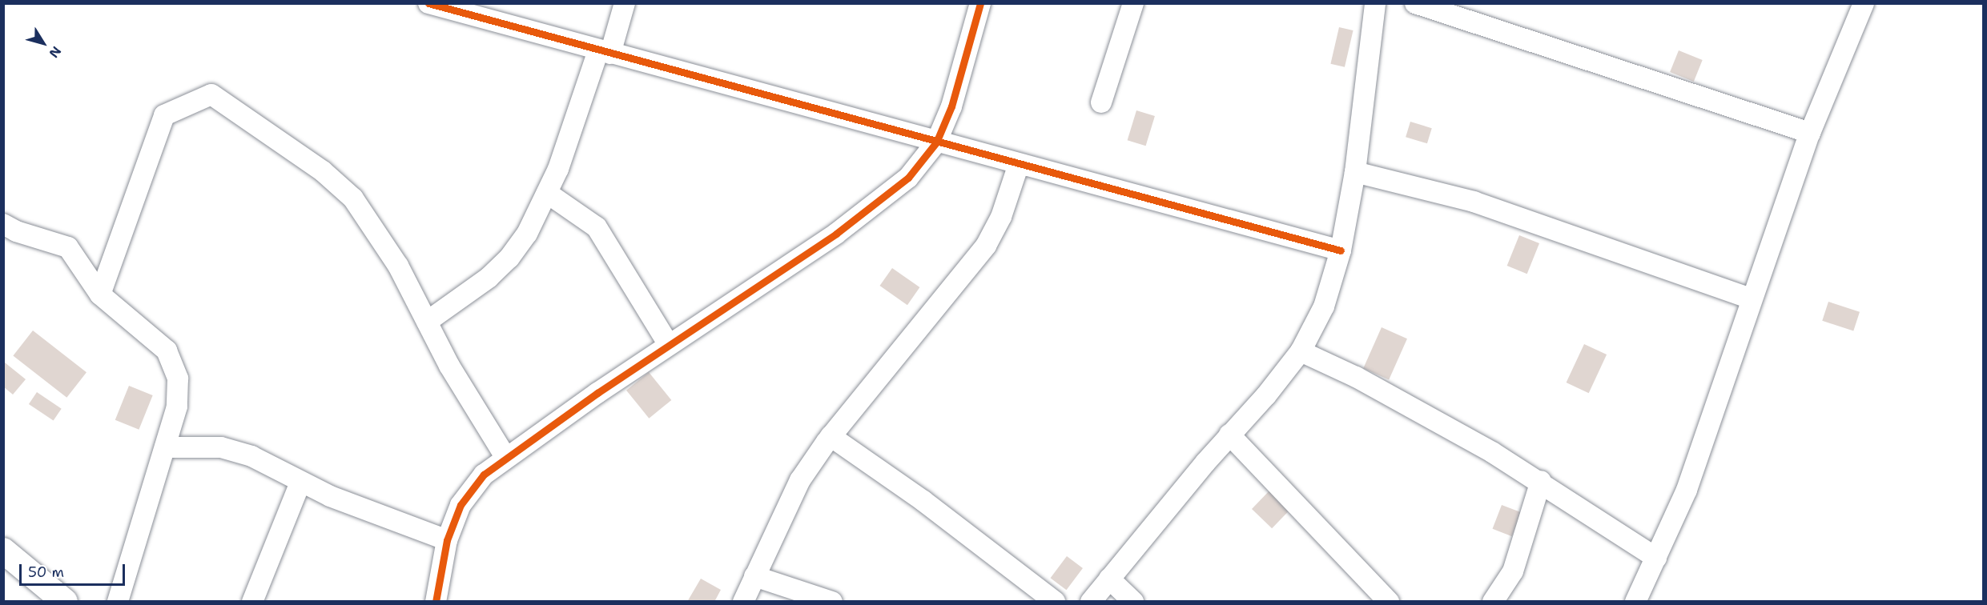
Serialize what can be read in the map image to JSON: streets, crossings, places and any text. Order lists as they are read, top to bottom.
{
  "scale_bar": "50 m",
  "north": "bottom right"
}
